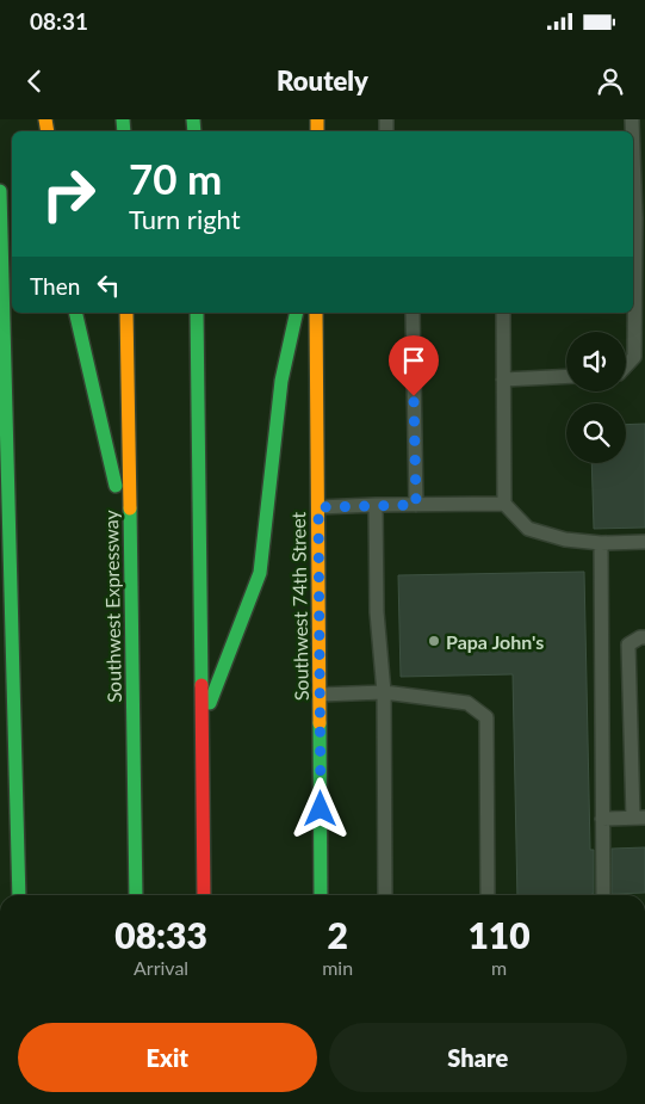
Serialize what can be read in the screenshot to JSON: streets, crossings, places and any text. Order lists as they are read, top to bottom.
{
  "streets": {
    "main road": ["Southwest Expressway", "Southwest 74th Street"]
  },
  "places": ["Papa John's"],
  "page": {
    "status": "08:31",
    "header": "Routely",
    "turn": ["70 m", "Turn right"],
    "then": "Then",
    "eta": [
      "08:33",
      "Arrival",
      "2",
      "min",
      "110",
      "m"
    ],
    "buttons": ["Exit", "Share"]
  }
}
